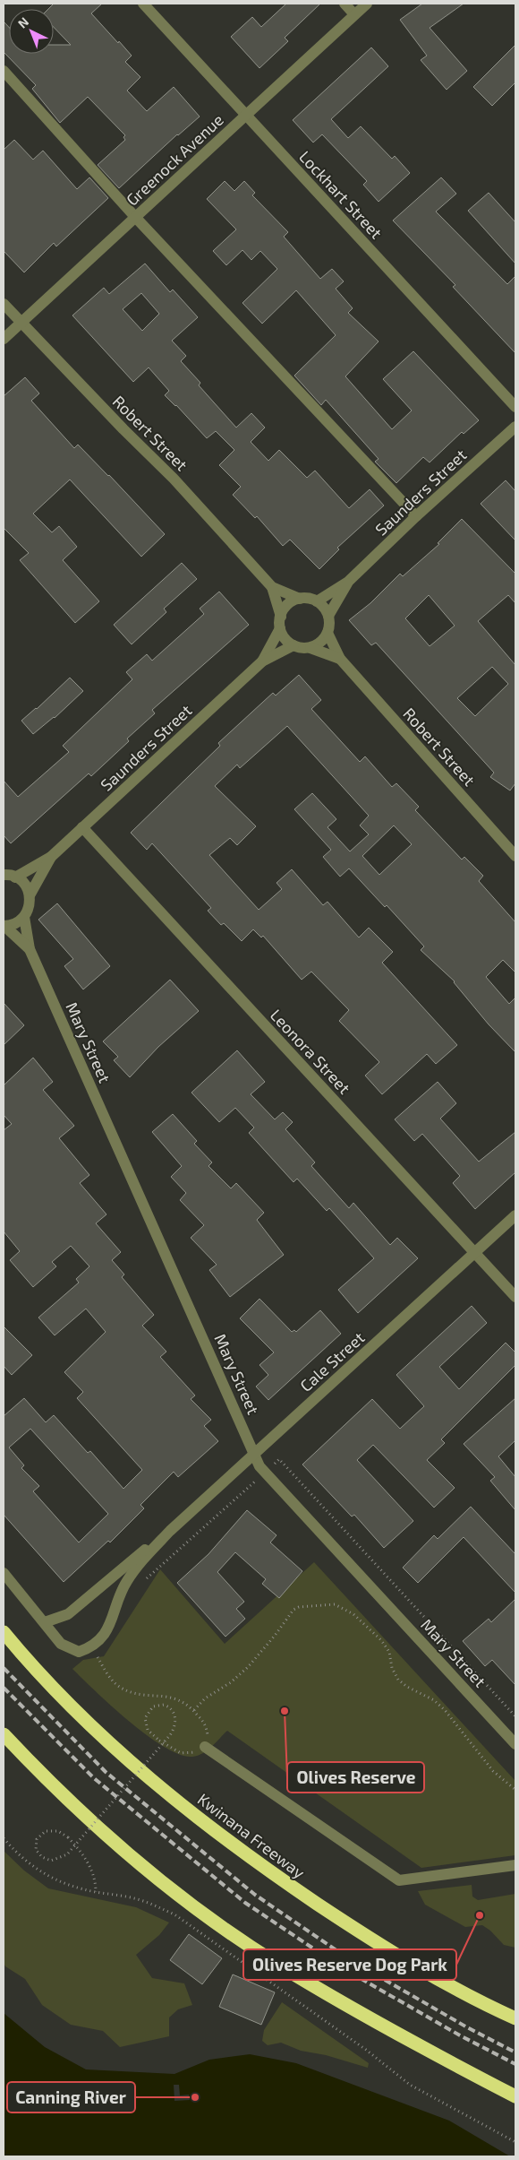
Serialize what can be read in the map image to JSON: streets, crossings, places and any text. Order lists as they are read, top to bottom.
{
  "streets": {
    "highway": ["Kwinana Freeway"],
    "street": [
      "Greenock Avenue",
      "Lockhart Street",
      "Robert Street",
      "Saunders Street",
      "Mary Street",
      "Leonora Street",
      "Cale Street"
    ]
  },
  "crossings": [
    ["Greenock Avenue", "Lockhart Street"],
    ["Greenock Avenue", "Robert Street"],
    ["Robert Street", "Saunders Street"],
    ["Saunders Street", "Mary Street"],
    ["Saunders Street", "Leonora Street"],
    ["Mary Street", "Cale Street"],
    ["Leonora Street", "Cale Street"]
  ],
  "places": ["Olives Reserve", "Olives Reserve Dog Park", "Canning River"],
  "north": "top left"
}
